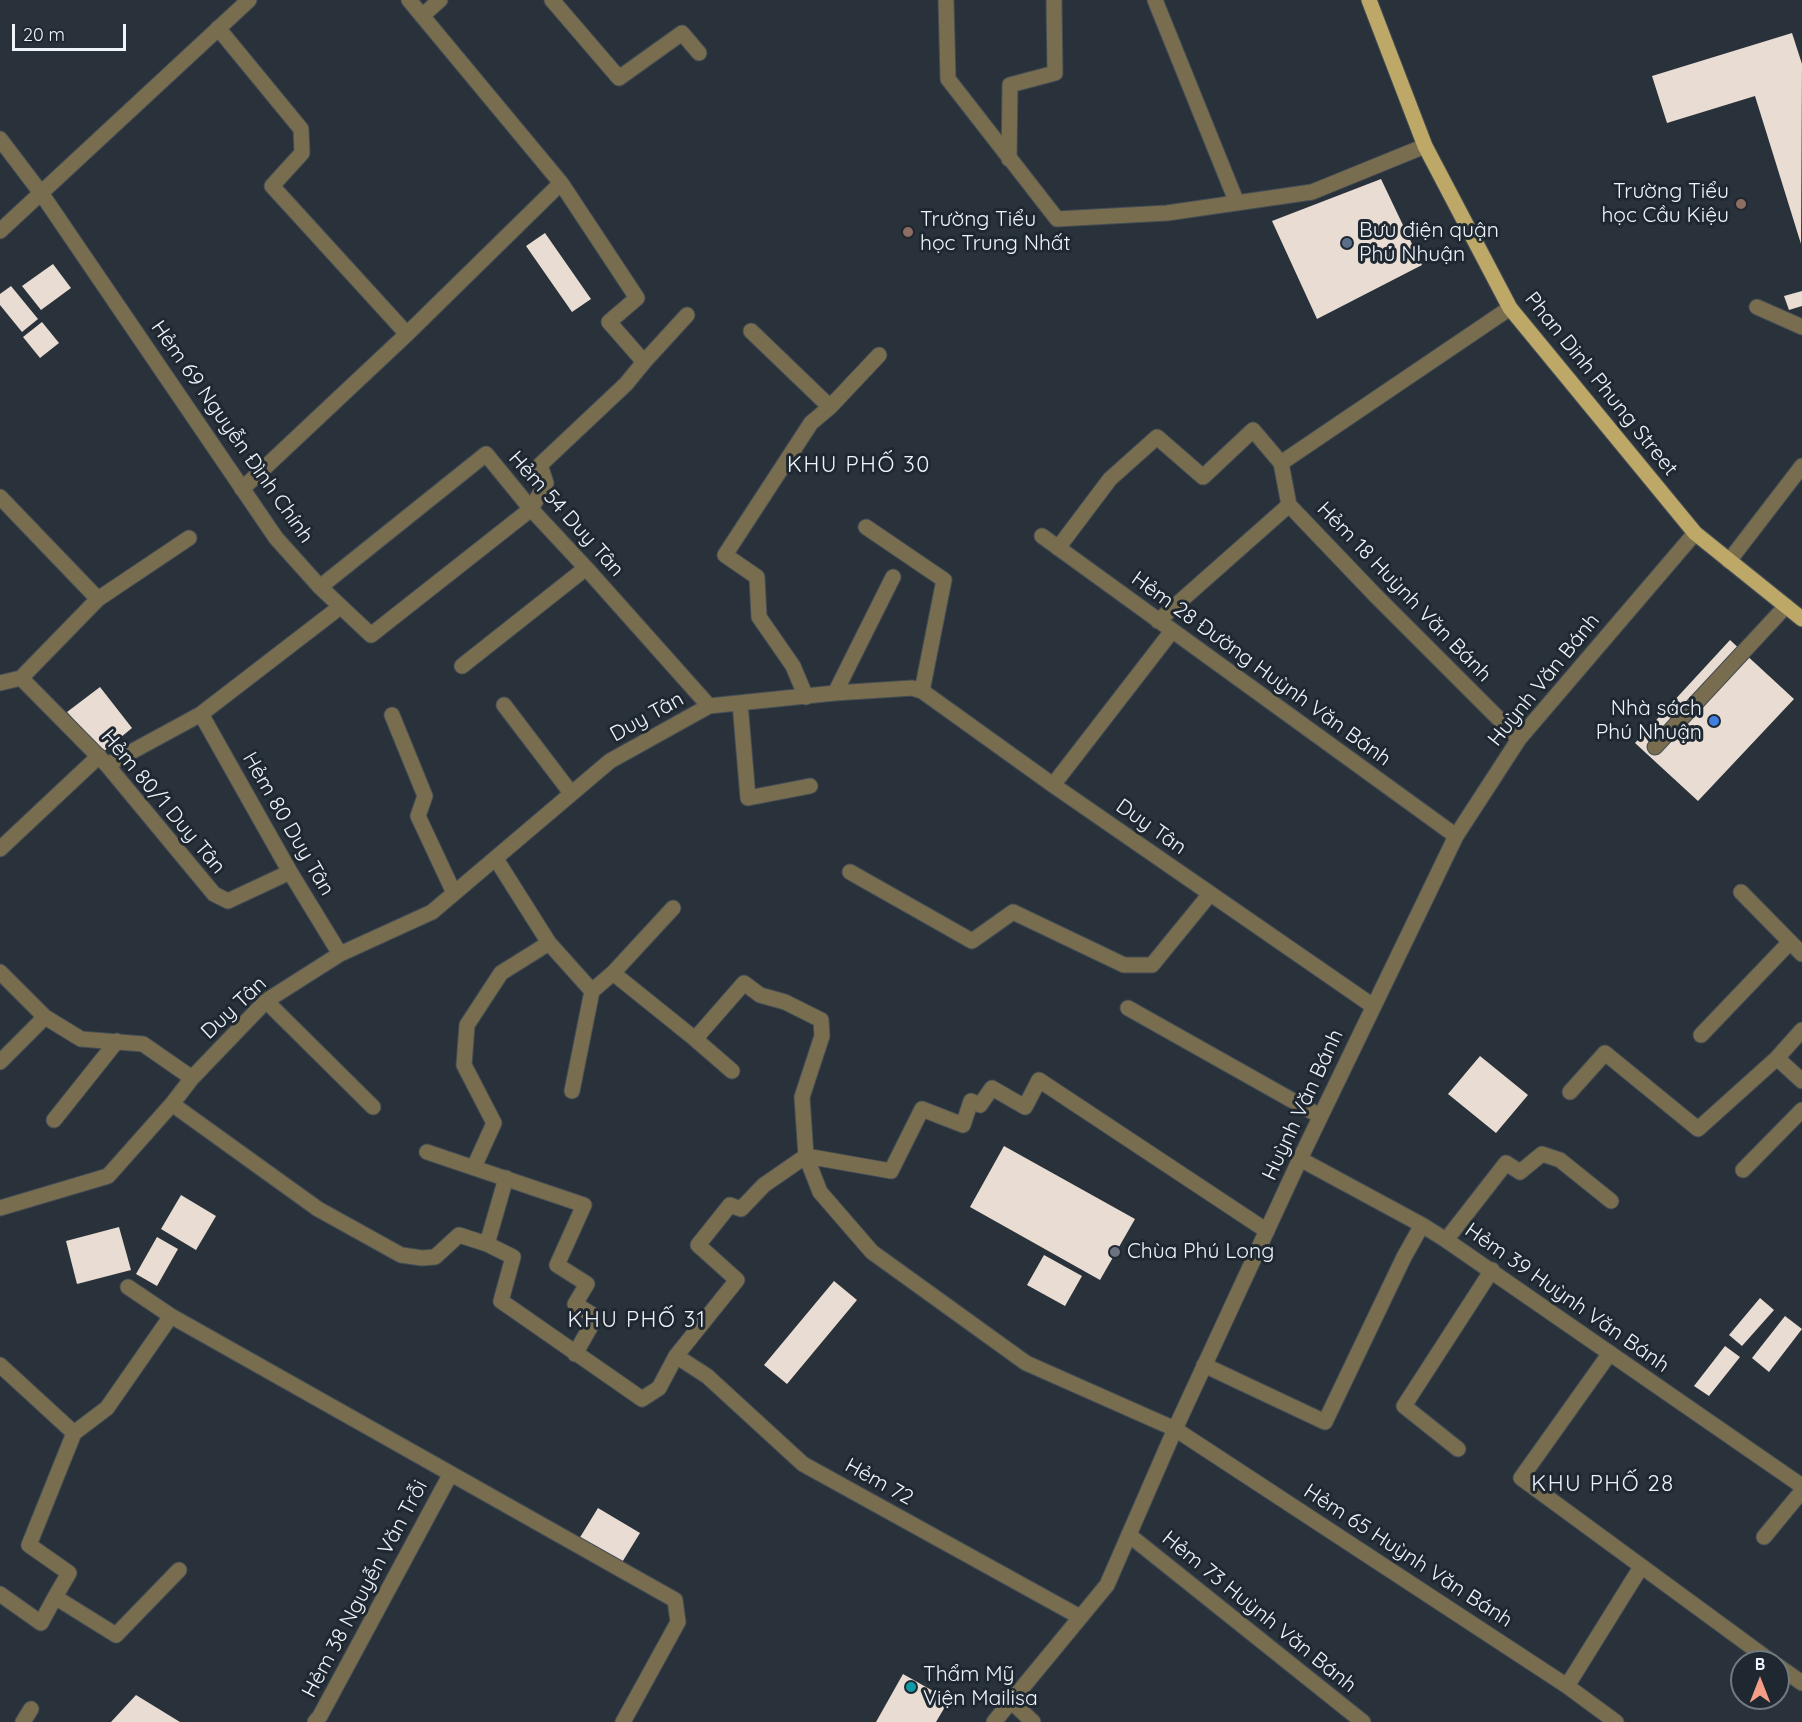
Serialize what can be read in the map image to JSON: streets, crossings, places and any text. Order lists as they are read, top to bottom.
{
  "streets": {
    "main road": ["Phan Dinh Phung Street"],
    "street": [
      "Hẻm 69 Nguyễn Đình Chính",
      "Hẻm 54 Duy Tân",
      "Hẻm 18 Huỳnh Văn Bánh",
      "Hẻm 28 Đường Huỳnh Văn Bánh",
      "Huỳnh Văn Bánh",
      "Duy Tân",
      "Hẻm 80/1 Duy Tân",
      "Hẻm 80 Duy Tân",
      "Hẻm 39 Huỳnh Văn Bánh",
      "Hẻm 72",
      "Hẻm 65 Huỳnh Văn Bánh",
      "Hẻm 38 Nguyễn Văn Trỗi",
      "Hẻm 73 Huỳnh Văn Bánh"
    ]
  },
  "crossings": [
    ["Phan Dinh Phung Street", "Huỳnh Văn Bánh"],
    ["Hẻm 69 Nguyễn Đình Chính", "Hẻm 54 Duy Tân"],
    ["Hẻm 54 Duy Tân", "Duy Tân"],
    ["Hẻm 18 Huỳnh Văn Bánh", "Huỳnh Văn Bánh"],
    ["Hẻm 28 Đường Huỳnh Văn Bánh", "Huỳnh Văn Bánh"],
    ["Huỳnh Văn Bánh", "Duy Tân"],
    ["Huỳnh Văn Bánh", "Hẻm 39 Huỳnh Văn Bánh"],
    ["Huỳnh Văn Bánh", "Hẻm 72"],
    ["Huỳnh Văn Bánh", "Hẻm 65 Huỳnh Văn Bánh"],
    ["Huỳnh Văn Bánh", "Hẻm 73 Huỳnh Văn Bánh"],
    ["Duy Tân", "Hẻm 80 Duy Tân"],
    ["Hẻm 80/1 Duy Tân", "Hẻm 80 Duy Tân"]
  ],
  "districts": ["KHU PHỐ 30", "KHU PHỐ 31", "KHU PHỐ 28"],
  "places": [
    "Trường Tiểu học Cầu Kiệu",
    "Trường Tiểu học Trung Nhất",
    "Bưu điện quận Phú Nhuận",
    "Nhà sách Phú Nhuận",
    "Chùa Phú Long",
    "Thẩm Mỹ Viện Mailisa"
  ],
  "scale_bar": "20 m",
  "north": "top"
}
